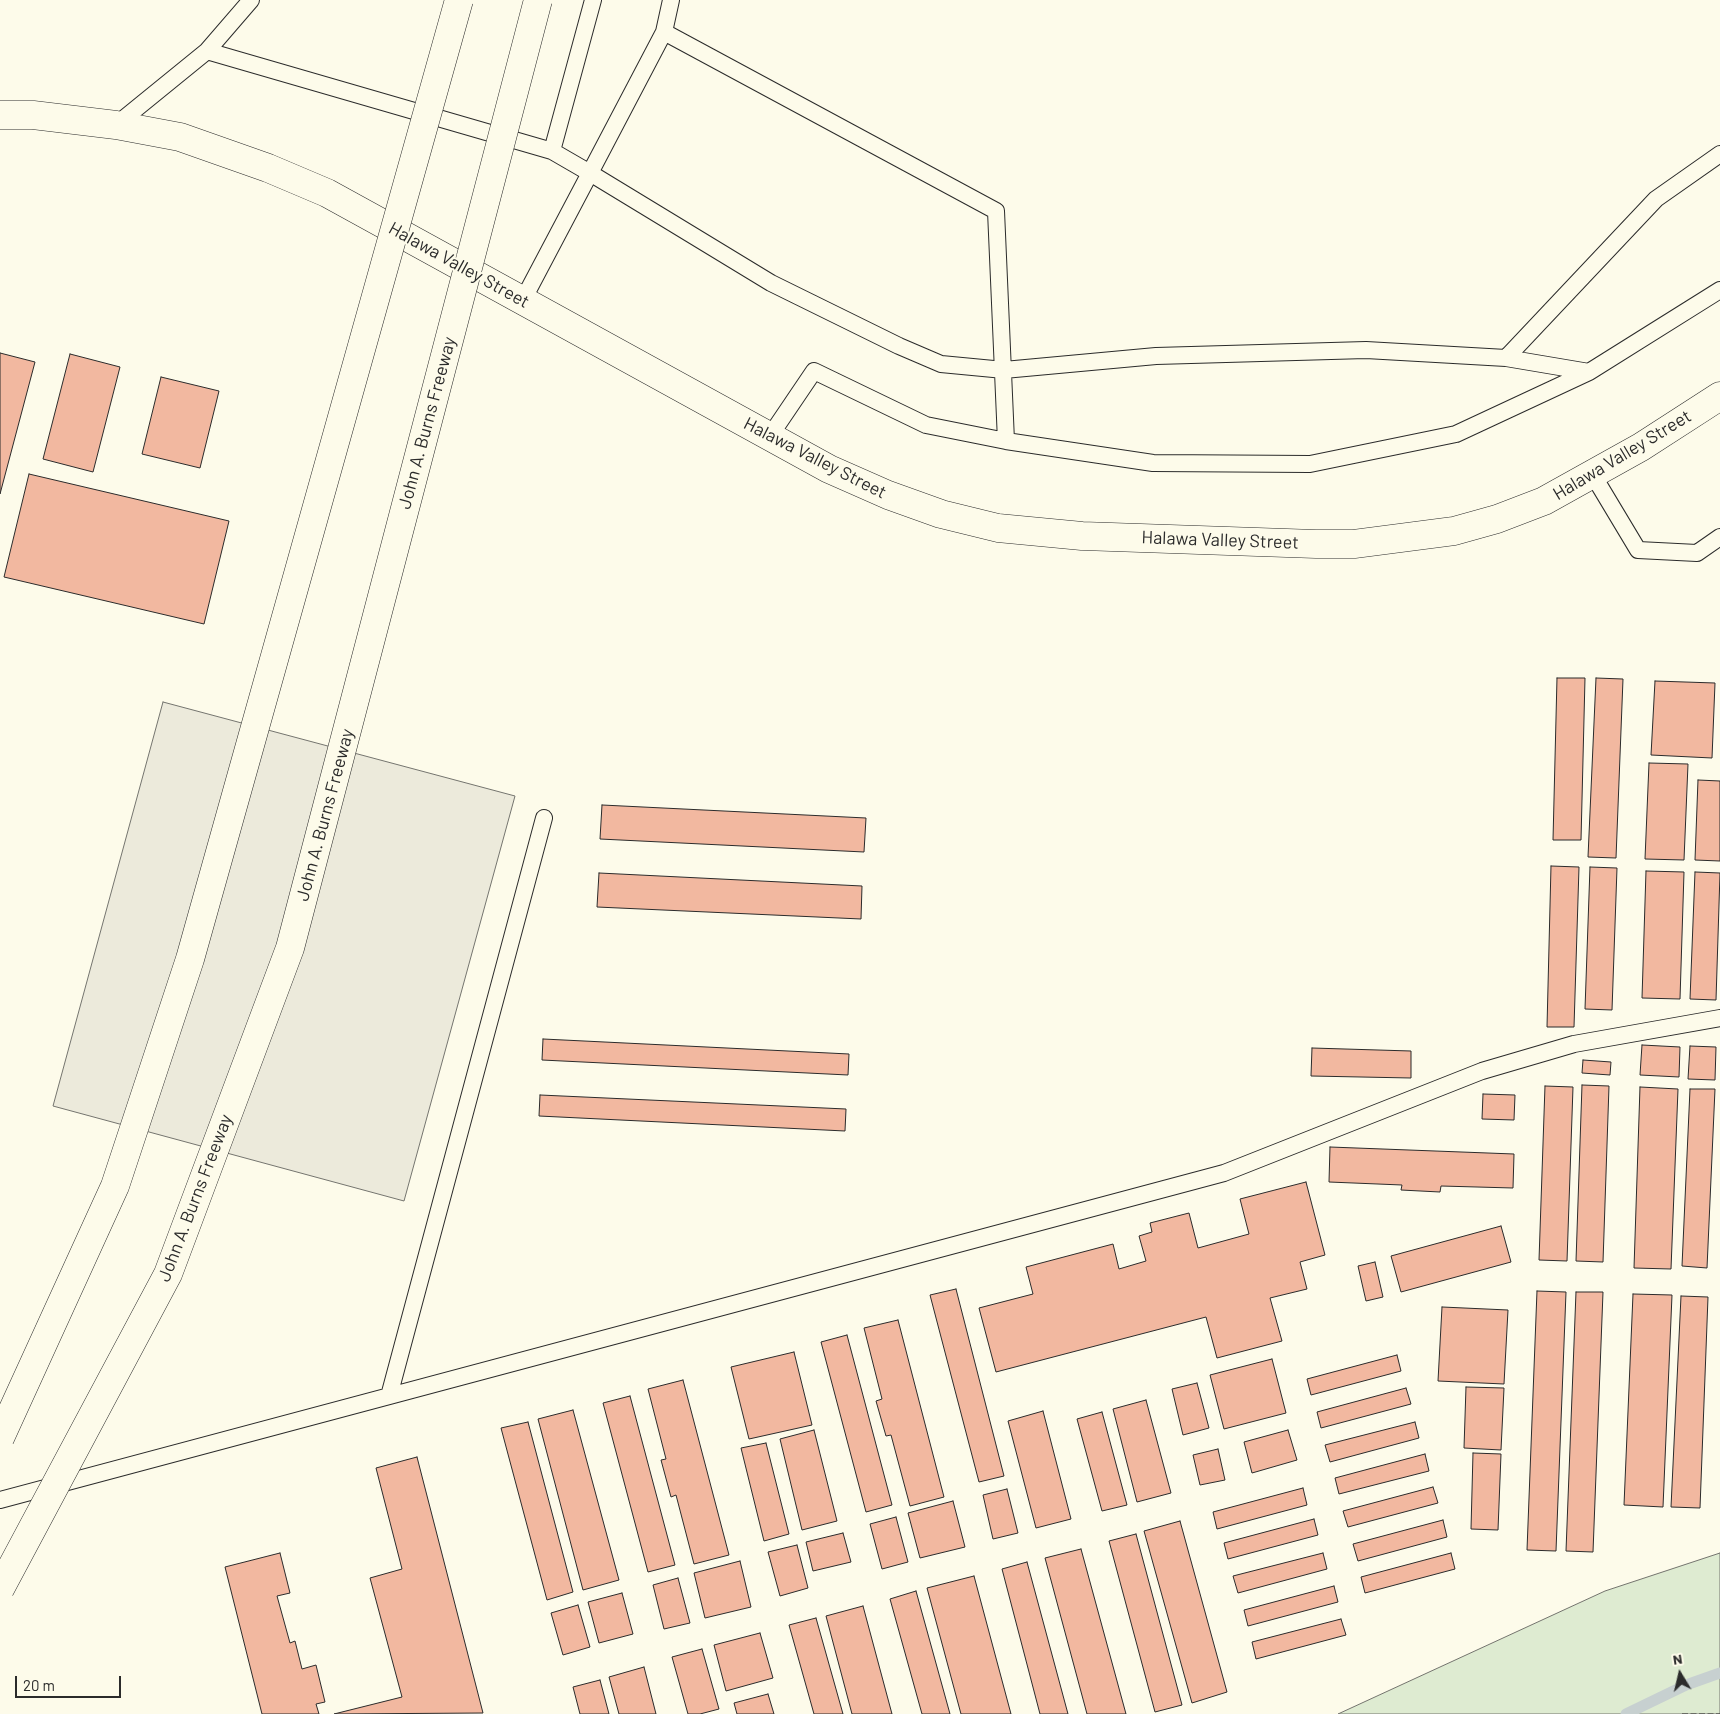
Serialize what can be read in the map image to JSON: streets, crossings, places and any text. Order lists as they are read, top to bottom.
{
  "streets": {
    "main road": ["Halawa Valley Street", "John A. Burns Freeway"]
  },
  "scale_bar": "20 m",
  "north": "top"
}
